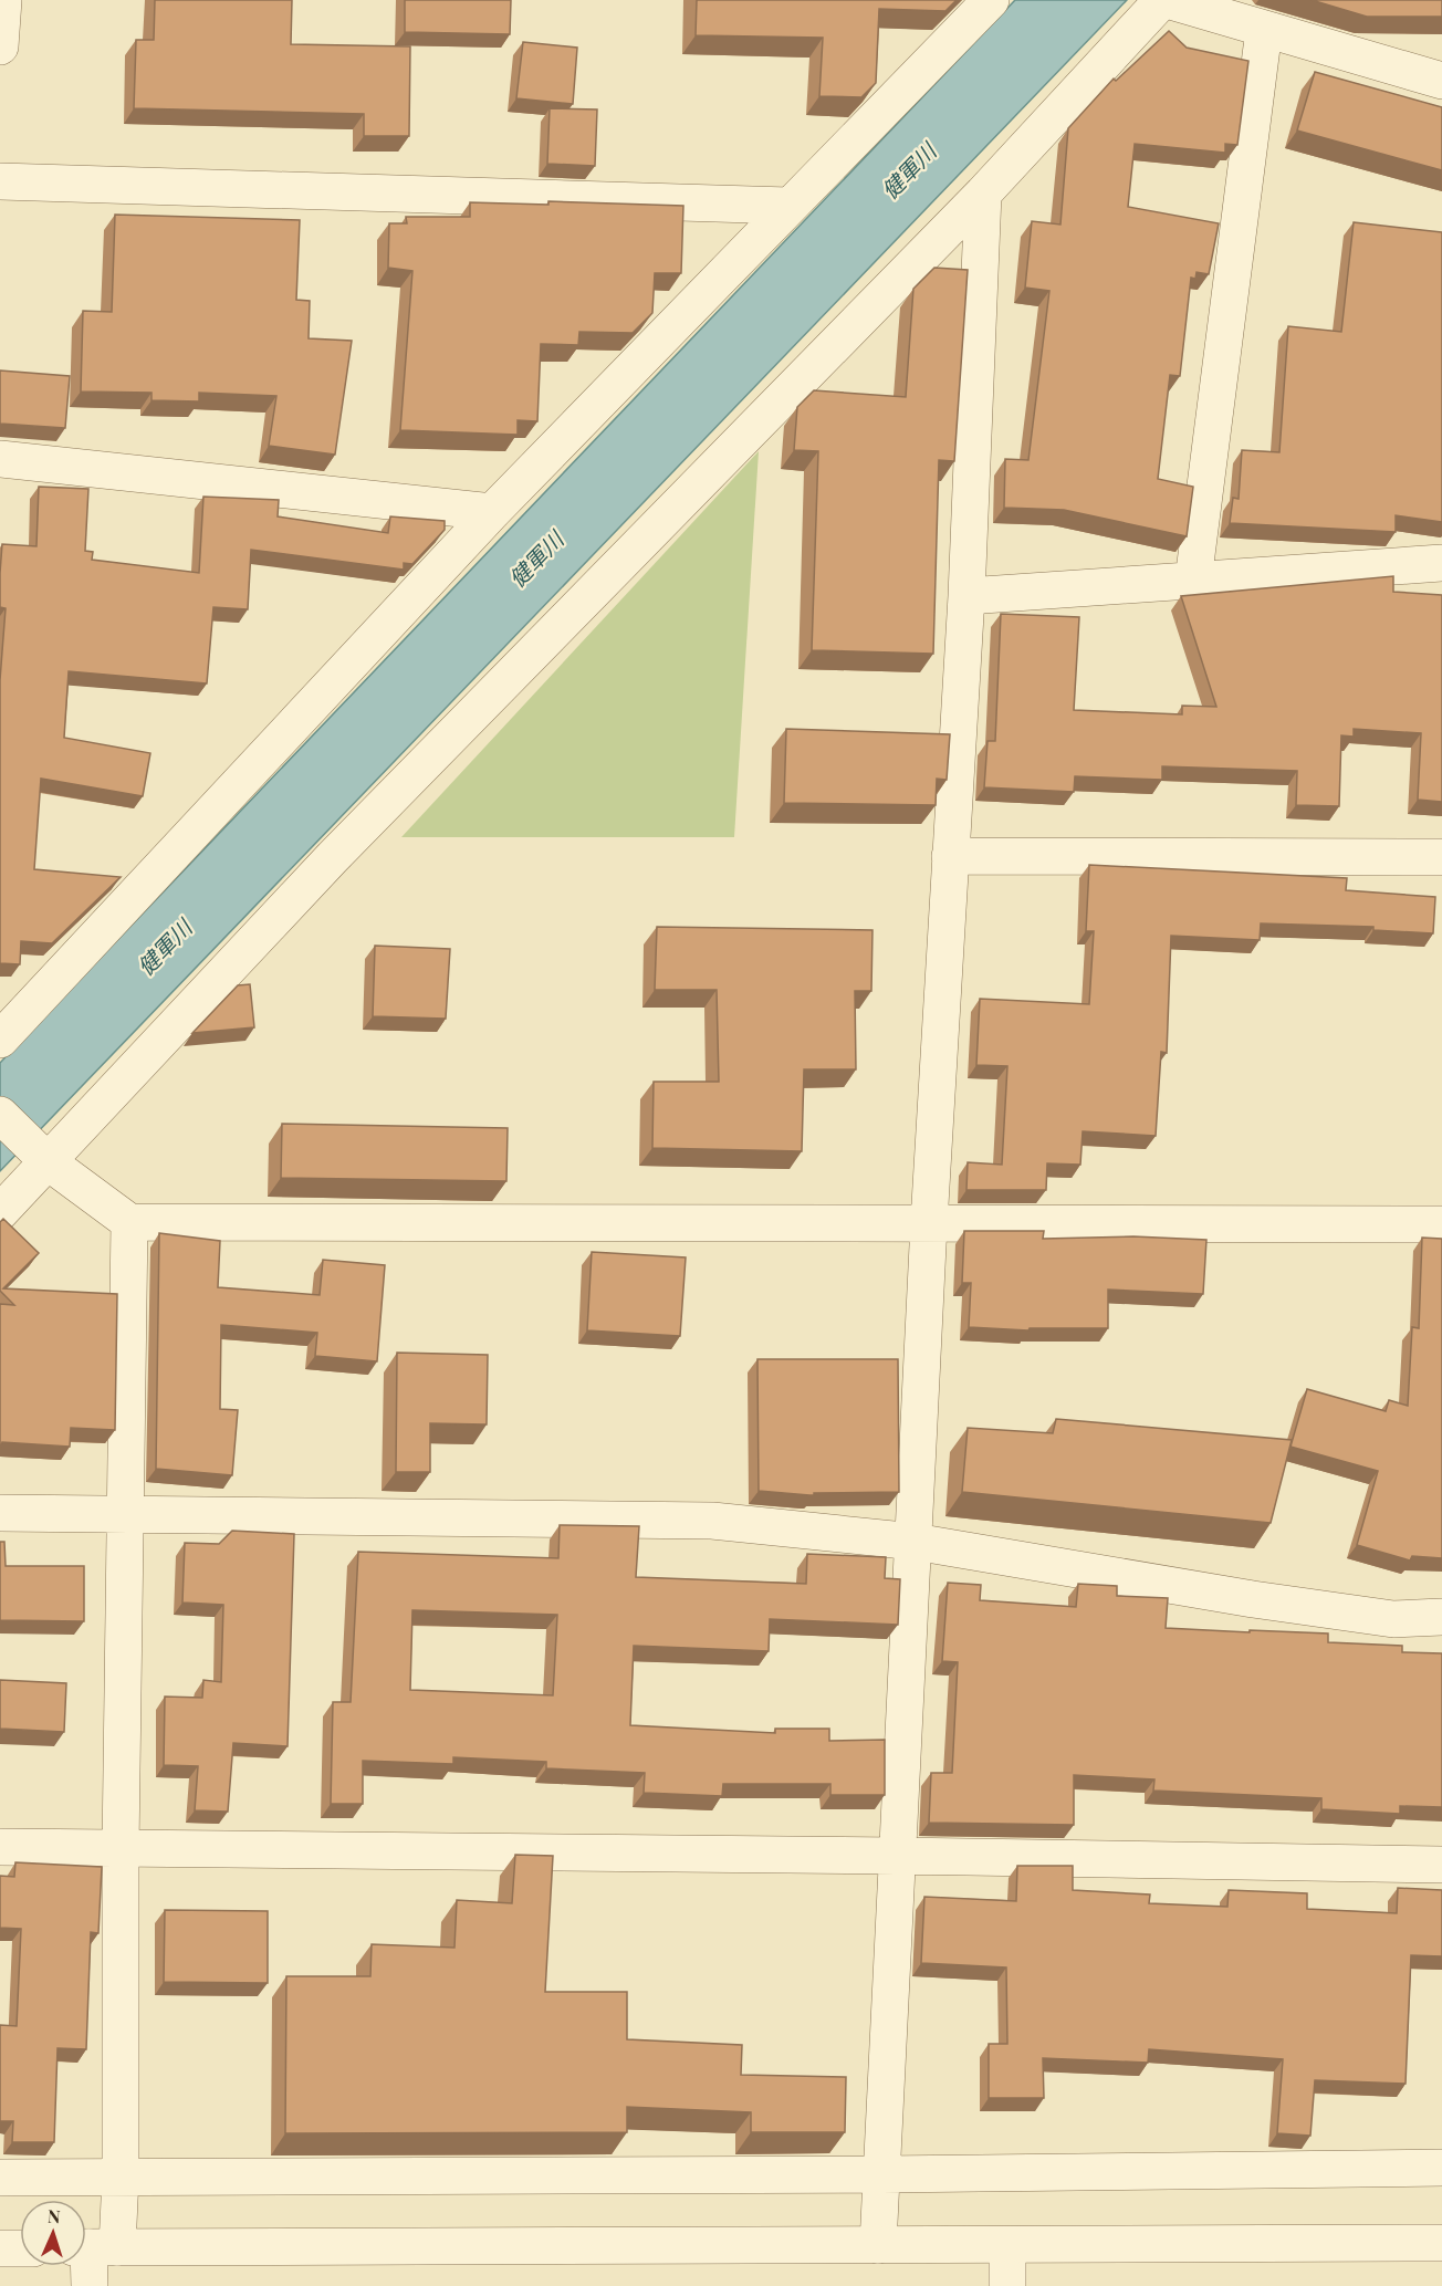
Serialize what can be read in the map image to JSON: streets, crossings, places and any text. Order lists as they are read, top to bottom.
{
  "water": ["健軍川"],
  "north": "top"
}
